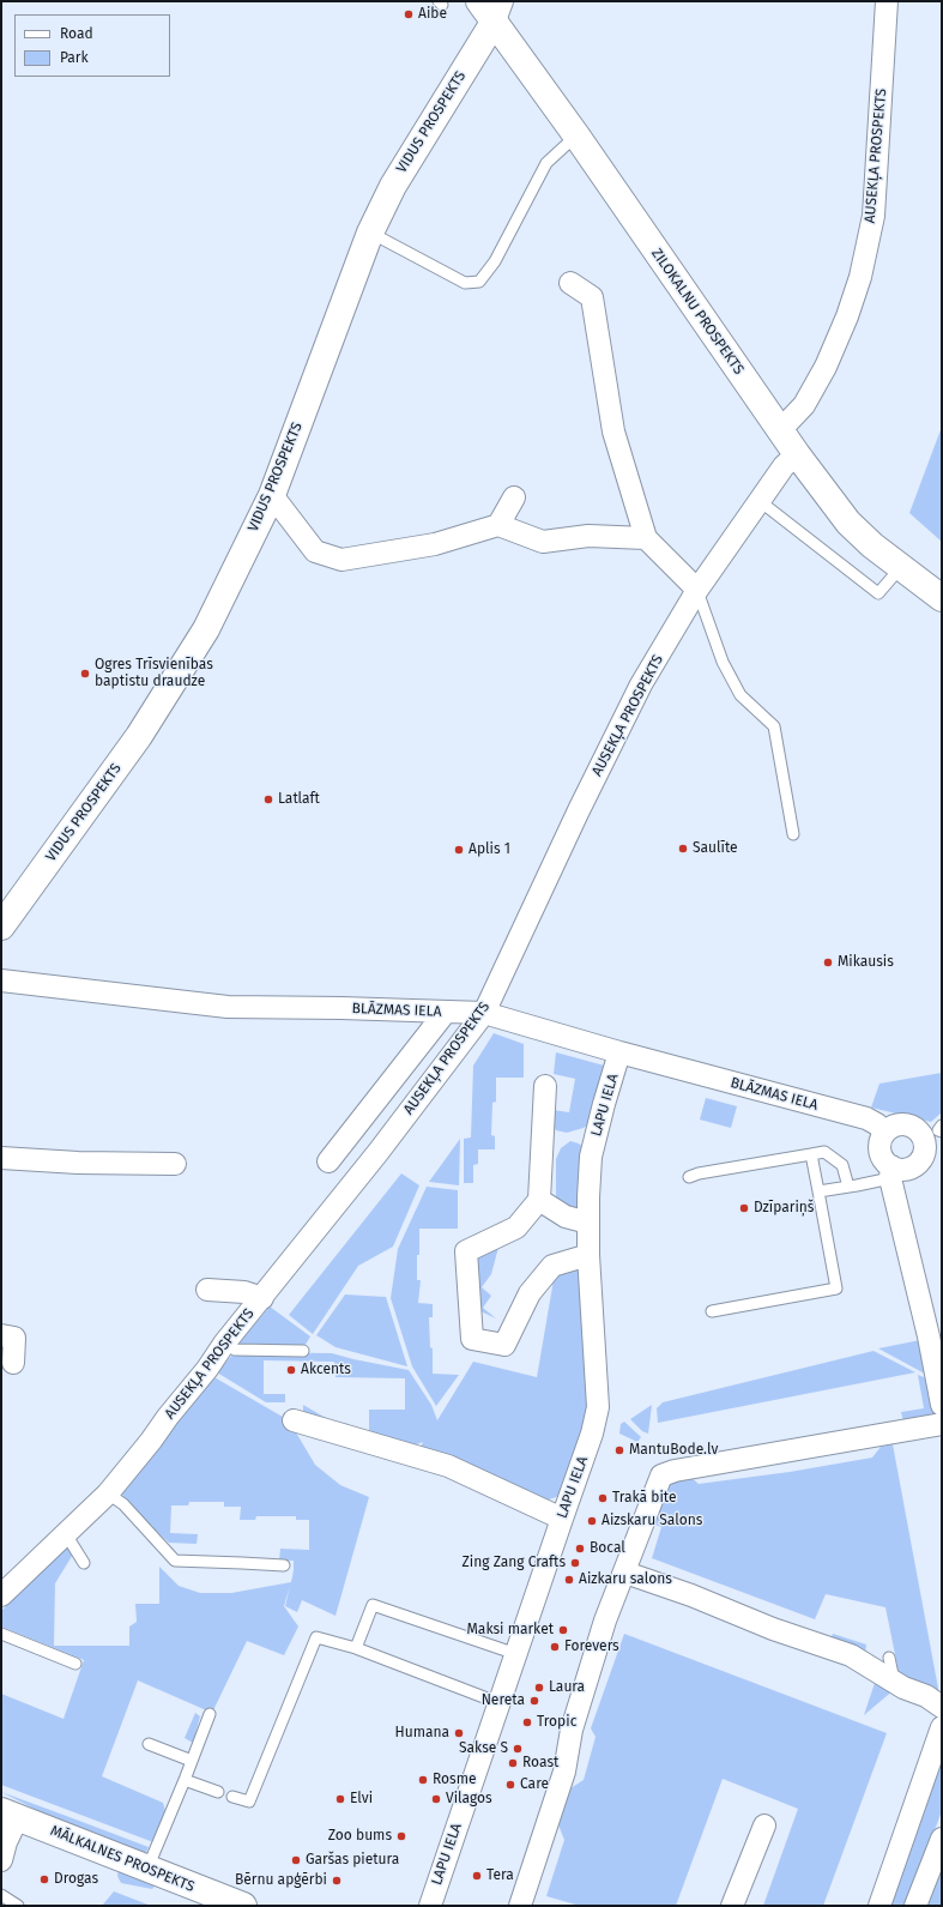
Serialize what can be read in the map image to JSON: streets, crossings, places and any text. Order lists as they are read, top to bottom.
{
  "streets": {
    "main road": ["VIDUS PROSPEKTS", "ZILOKALNU PROSPEKTS", "MĀLKALNES PROSPEKTS"],
    "street": ["AUSEKĻA PROSPEKTS", "BLĀZMAS IELA", "LAPU IELA"]
  },
  "crossings": [
    ["VIDUS PROSPEKTS", "ZILOKALNU PROSPEKTS"],
    ["AUSEKĻA PROSPEKTS", "ZILOKALNU PROSPEKTS"],
    ["AUSEKĻA PROSPEKTS", "BLĀZMAS IELA"],
    ["BLĀZMAS IELA", "LAPU IELA"]
  ],
  "places": [
    "Aibe",
    "Ogres Trīsvienības baptistu draudze",
    "Latlaft",
    "Saulīte",
    "Aplis 1",
    "Mikausis",
    "Dzīpariņš",
    "Akcents",
    "MantuBode.lv",
    "Trakā bite",
    "Aizskaru Salons",
    "Bocal",
    "Zing Zang Crafts",
    "Aizkaru salons",
    "Maksi market",
    "Forevers",
    "Laura",
    "Nereta",
    "Tropic",
    "Humana",
    "Sakse S",
    "Roast",
    "Rosme",
    "Care",
    "Elvi",
    "Vilagos",
    "Zoo bums",
    "Garšas pietura",
    "Tera",
    "Drogas",
    "Bērnu apģērbi"
  ],
  "legend": ["Road", "Park"]
}
